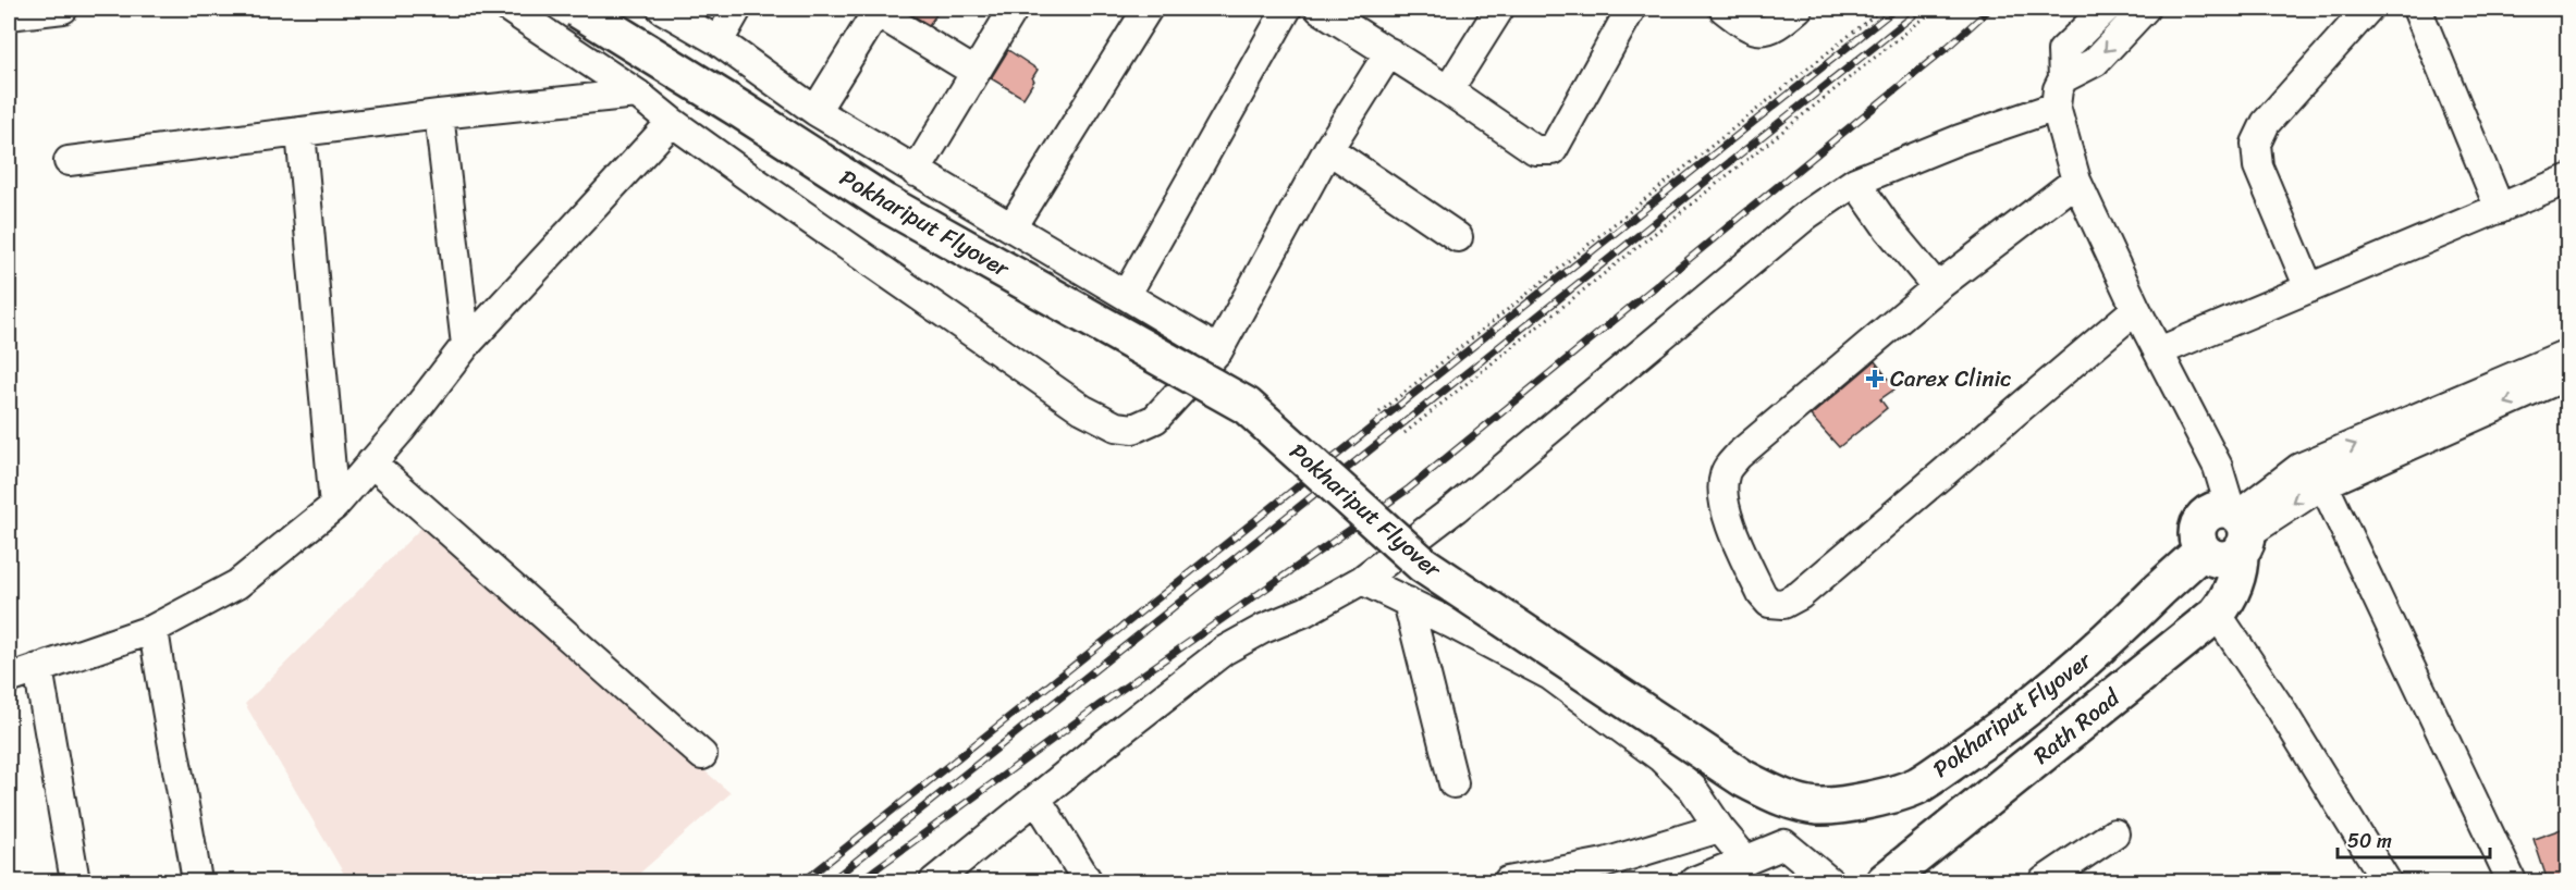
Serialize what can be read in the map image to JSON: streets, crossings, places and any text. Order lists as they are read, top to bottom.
{
  "streets": {
    "main road": ["Pokhariput Flyover", "Rath Road"]
  },
  "crossings": [
    ["Pokhariput Flyover", "Rath Road"]
  ],
  "places": {
    "health": ["Carex Clinic"]
  },
  "scale_bar": "50 m"
}
